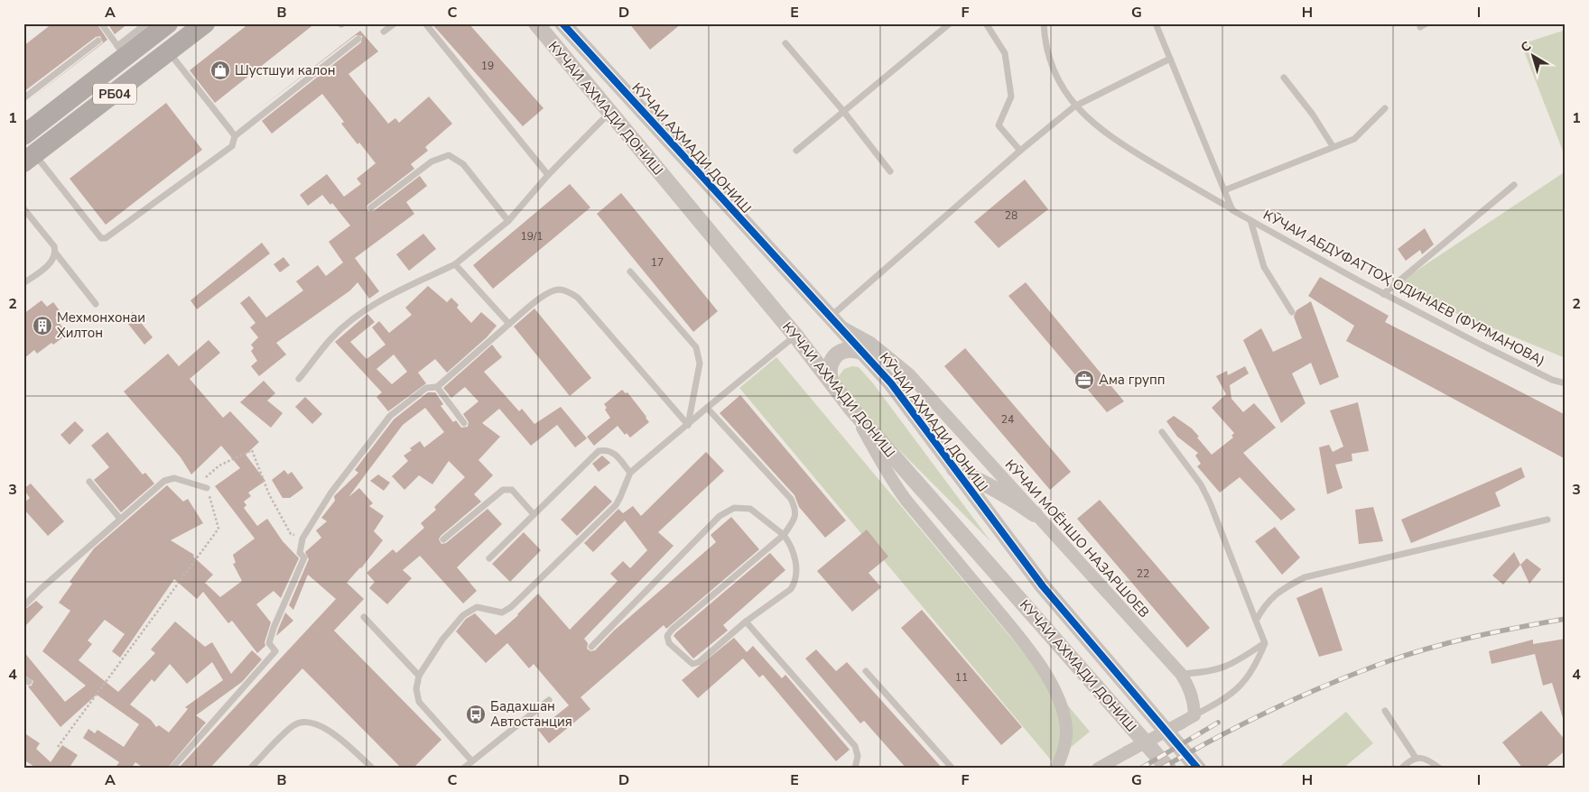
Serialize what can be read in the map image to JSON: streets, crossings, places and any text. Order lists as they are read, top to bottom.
{
  "streets": {
    "highway": ["РБ04"],
    "street": ["КУЧАИ АХМАДИ ДОНИШ", "КӮЧАИ АҲМАДИ ДОНИШ", "КӮЧАИ МОЁНШО НАЗАРШОЕВ"],
    "lane": ["КӮЧАИ АБДУФАТТОҲ ОДИНАЕВ (ФУРМАНОВА)"]
  },
  "crossings": [
    ["КӮЧАИ АҲМАДИ ДОНИШ", "КӮЧАИ МОЁНШО НАЗАРШОЕВ"]
  ],
  "places": {
    "shop": ["Шустшуи калон"],
    "building": ["Мехмонхонаи Хилтон"],
    "office": ["Ама групп"],
    "bus stop": ["Бадахшан Автостанция"]
  },
  "house_numbers": [
    "19",
    "28",
    "19/1",
    "17",
    "24",
    "22",
    "11"
  ],
  "north": "top left",
  "grid": {
    "columns": [
      "A",
      "B",
      "C",
      "D",
      "E",
      "F",
      "G",
      "H",
      "I"
    ],
    "rows": [
      "1",
      "2",
      "3",
      "4"
    ]
  }
}
